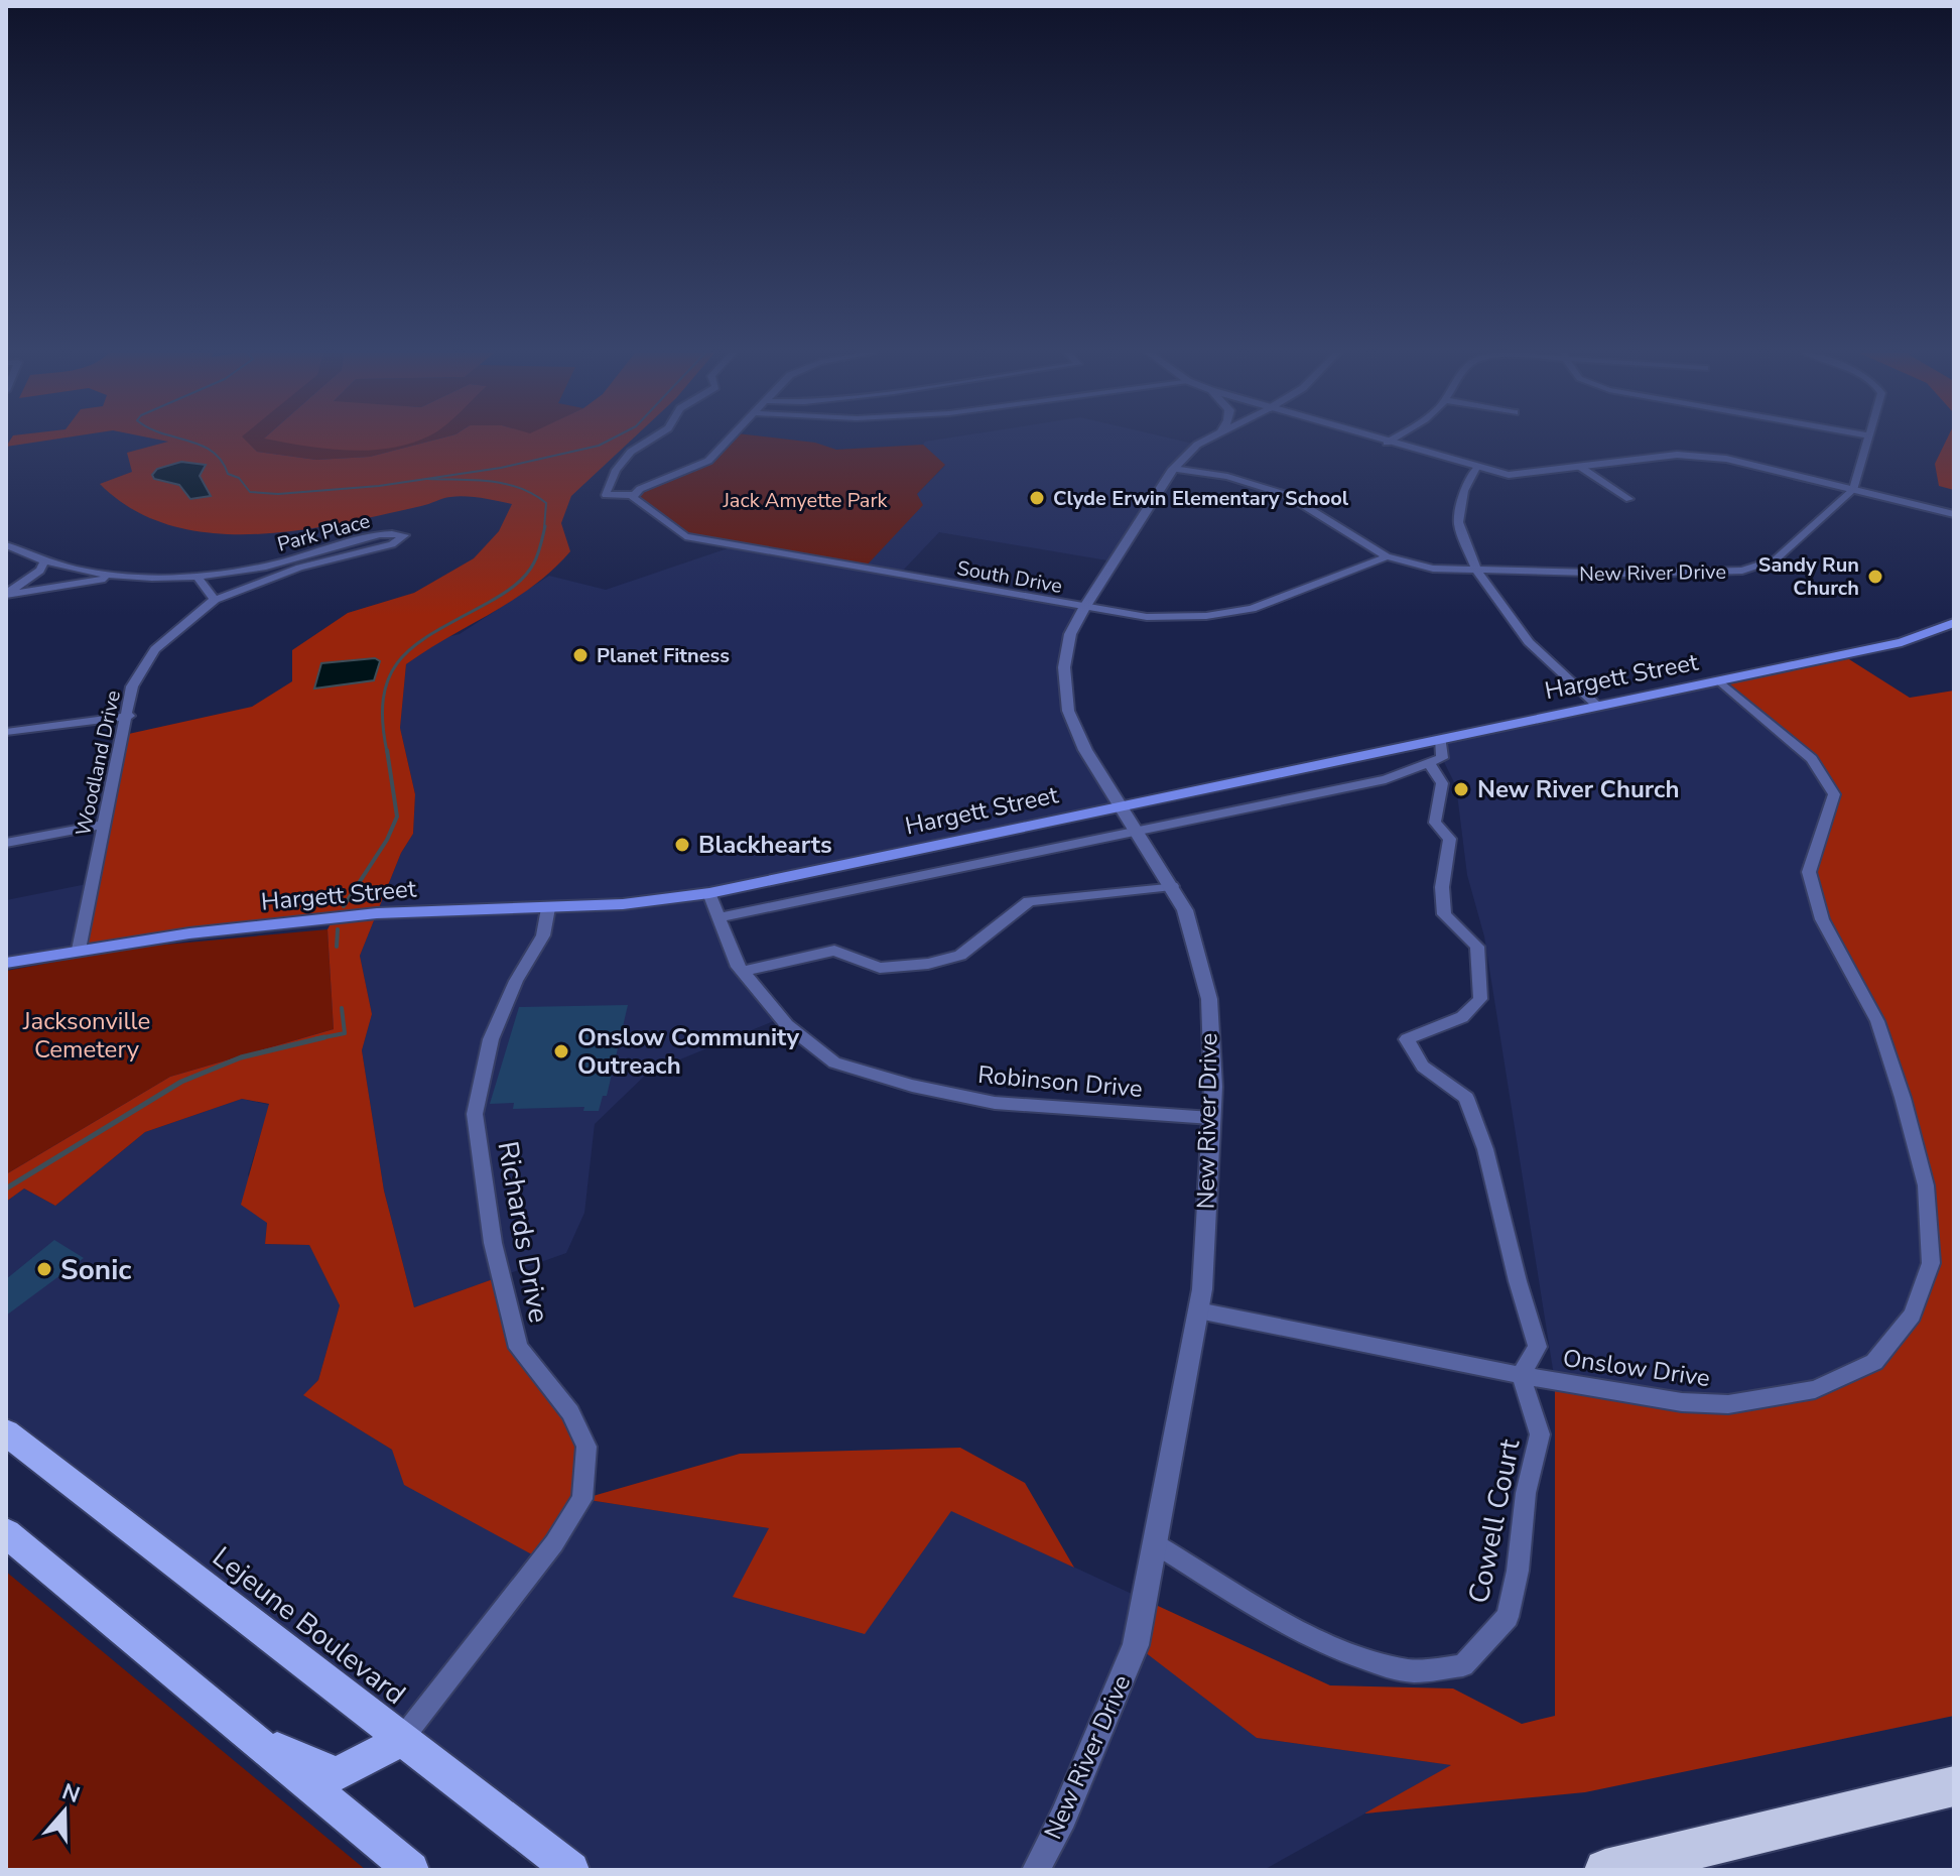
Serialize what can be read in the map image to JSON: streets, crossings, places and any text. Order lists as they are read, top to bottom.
{
  "streets": {
    "main road": ["Hargett Street", "Lejeune Boulevard"],
    "street": [
      "Park Place",
      "New River Drive",
      "South Drive",
      "Woodland Drive",
      "Robinson Drive",
      "Richards Drive",
      "Onslow Drive",
      "Cowell Court"
    ]
  },
  "crossings": [
    ["Park Place", "Woodland Drive"],
    ["New River Drive", "South Drive"],
    ["New River Drive", "Hargett Street"],
    ["New River Drive", "Robinson Drive"],
    ["New River Drive", "Onslow Drive"],
    ["New River Drive", "Cowell Court"],
    ["Hargett Street", "Woodland Drive"],
    ["Hargett Street", "Robinson Drive"],
    ["Hargett Street", "Richards Drive"],
    ["Hargett Street", "Onslow Drive"],
    ["Richards Drive", "Lejeune Boulevard"],
    ["Onslow Drive", "Cowell Court"]
  ],
  "parks": ["Jack Amyette Park", "Jacksonville Cemetery"],
  "places": [
    "Clyde Erwin Elementary School",
    "Sandy Run Church",
    "Planet Fitness",
    "New River Church",
    "Blackhearts",
    "Onslow Community Outreach",
    "Sonic"
  ],
  "north": "top"
}
